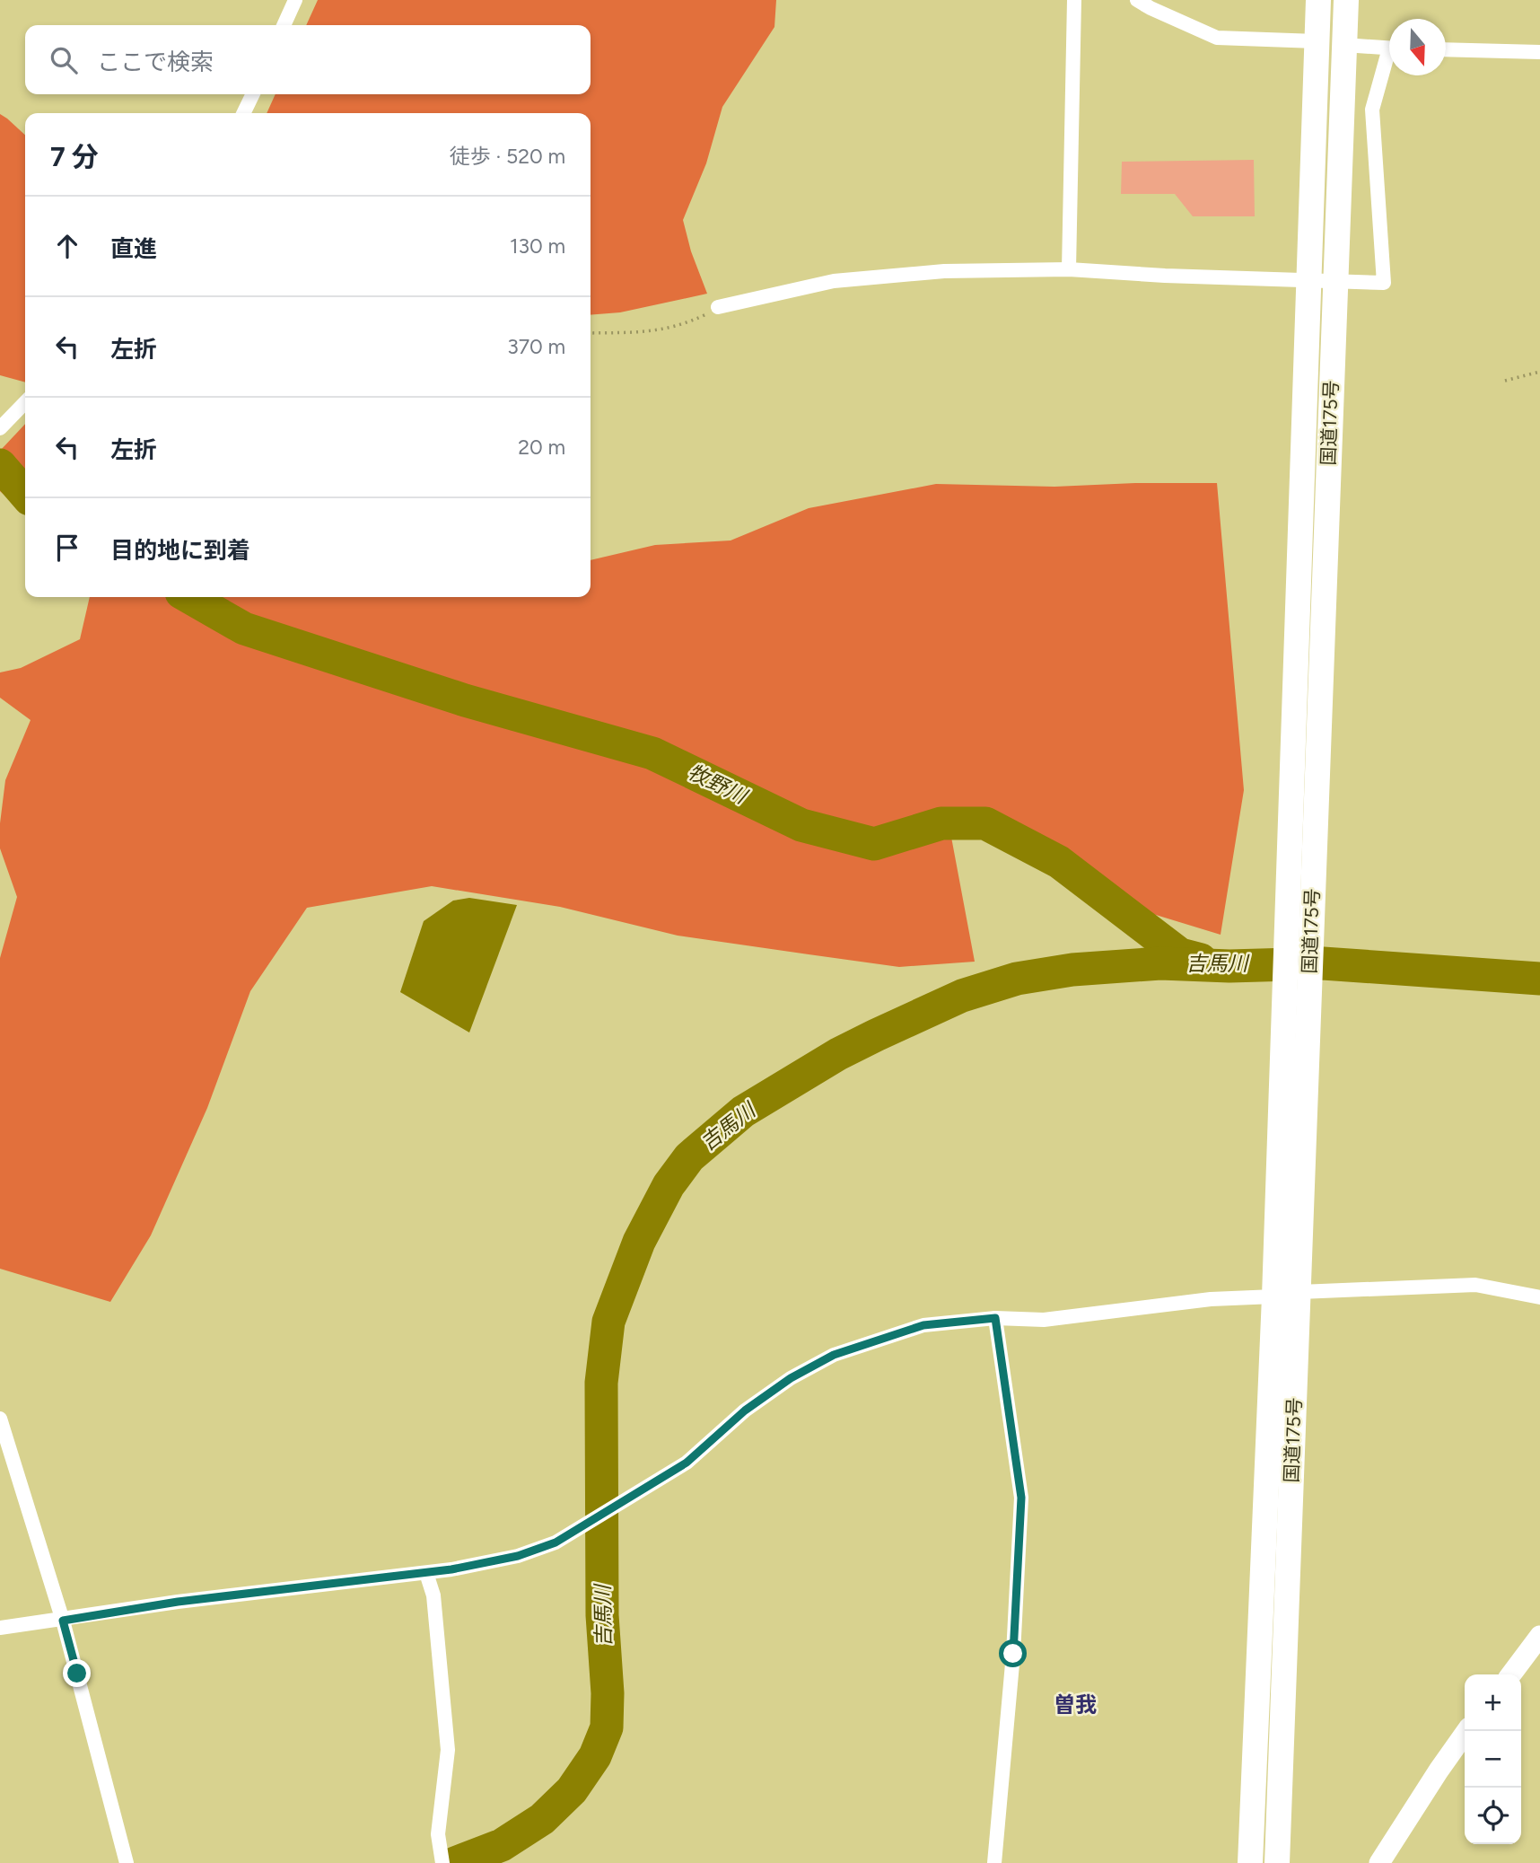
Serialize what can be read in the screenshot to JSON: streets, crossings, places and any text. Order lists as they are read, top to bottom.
{
  "streets": {
    "highway": ["国道175号"]
  },
  "districts": ["曽我"],
  "water": ["牧野川", "吉馬川"],
  "north": "bottom",
  "page": {
    "search": "ここで検索",
    "heading": ["7 分", "徒歩 · 520 m"],
    "list": [
      ["直進", "130 m"],
      ["左折", "370 m"],
      ["左折", "20 m"],
      "目的地に到着"
    ],
    "map_buttons": ["+", "−"]
  }
}
